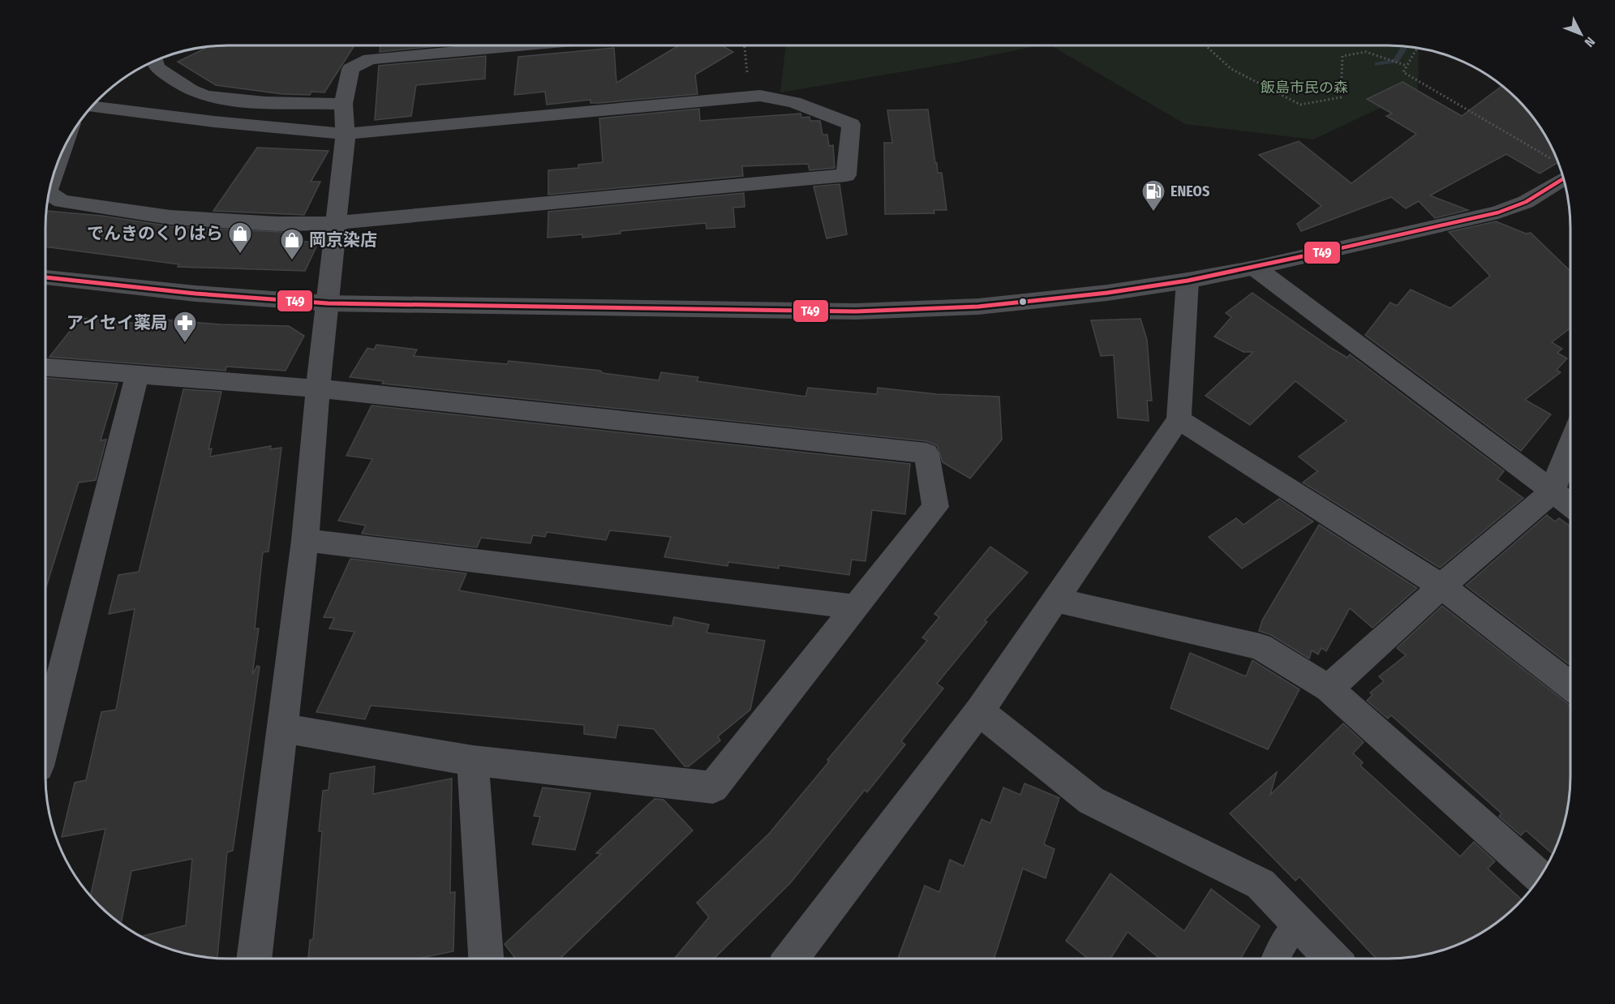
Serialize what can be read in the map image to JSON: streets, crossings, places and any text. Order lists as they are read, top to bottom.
{
  "parks": ["飯島市民の森"],
  "places": {
    "fuel station": ["ENEOS"],
    "shop": ["でんきのくりはら", "岡京染店"],
    "pharmacy": ["アイセイ薬局"]
  },
  "lines": ["transit line T49"],
  "north": "bottom right"
}
